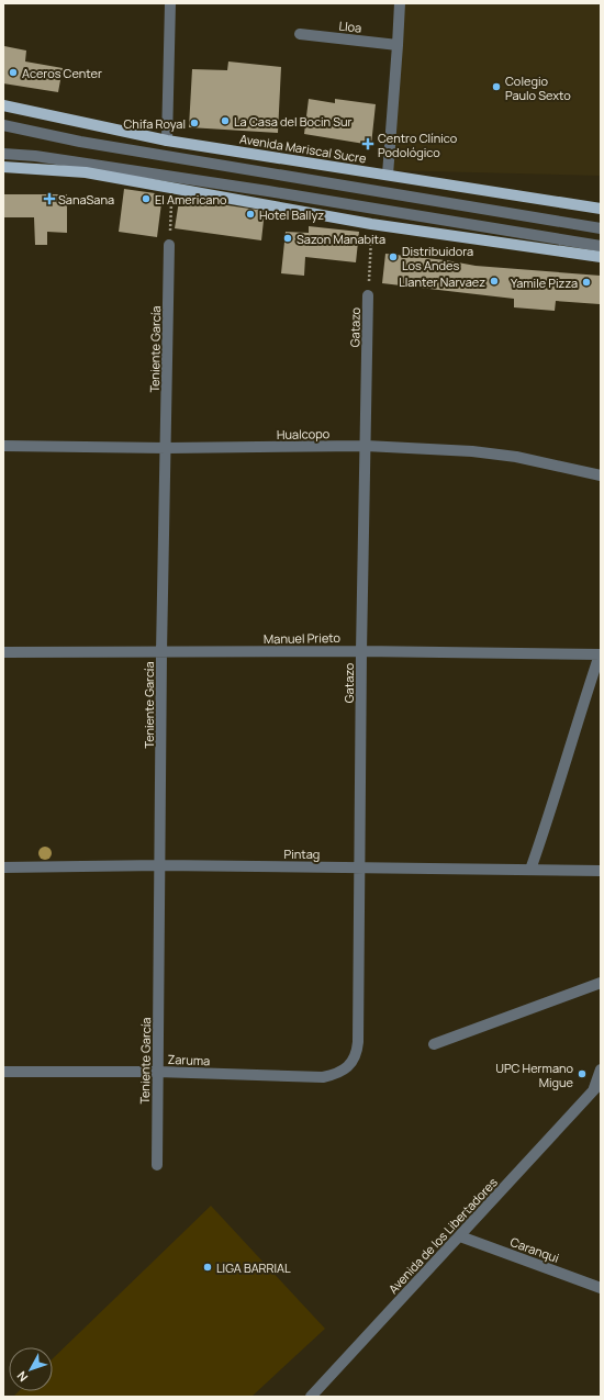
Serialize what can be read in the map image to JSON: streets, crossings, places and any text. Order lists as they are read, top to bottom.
{
  "streets": {
    "main road": ["Avenida Mariscal Sucre"],
    "street": [
      "Lloa",
      "Gatazo",
      "Teniente García",
      "Hualcopo",
      "Manuel Prieto",
      "Pintag",
      "Zaruma",
      "Avenida de los Libertadores",
      "Caranqui"
    ]
  },
  "crossings": [
    ["Gatazo", "Hualcopo"],
    ["Gatazo", "Manuel Prieto"],
    ["Gatazo", "Pintag"],
    ["Gatazo", "Zaruma"],
    ["Teniente García", "Hualcopo"],
    ["Teniente García", "Manuel Prieto"],
    ["Teniente García", "Pintag"],
    ["Teniente García", "Zaruma"],
    ["Avenida de los Libertadores", "Caranqui"]
  ],
  "places": {
    "other": [
      "Aceros Center",
      "Colegio Paulo Sexto",
      "La Casa del Bocin Sur",
      "Chifa Royal",
      "El Americano",
      "Hotel Ballyz",
      "Sazon Manabita",
      "Distribuidora Los Andes",
      "Llanter Narvaez",
      "Yamile Pizza",
      "UPC Hermano Migue",
      "LIGA BARRIAL"
    ],
    "health": ["Centro Clínico Podológico", "SanaSana"]
  },
  "north": "bottom left"
}
